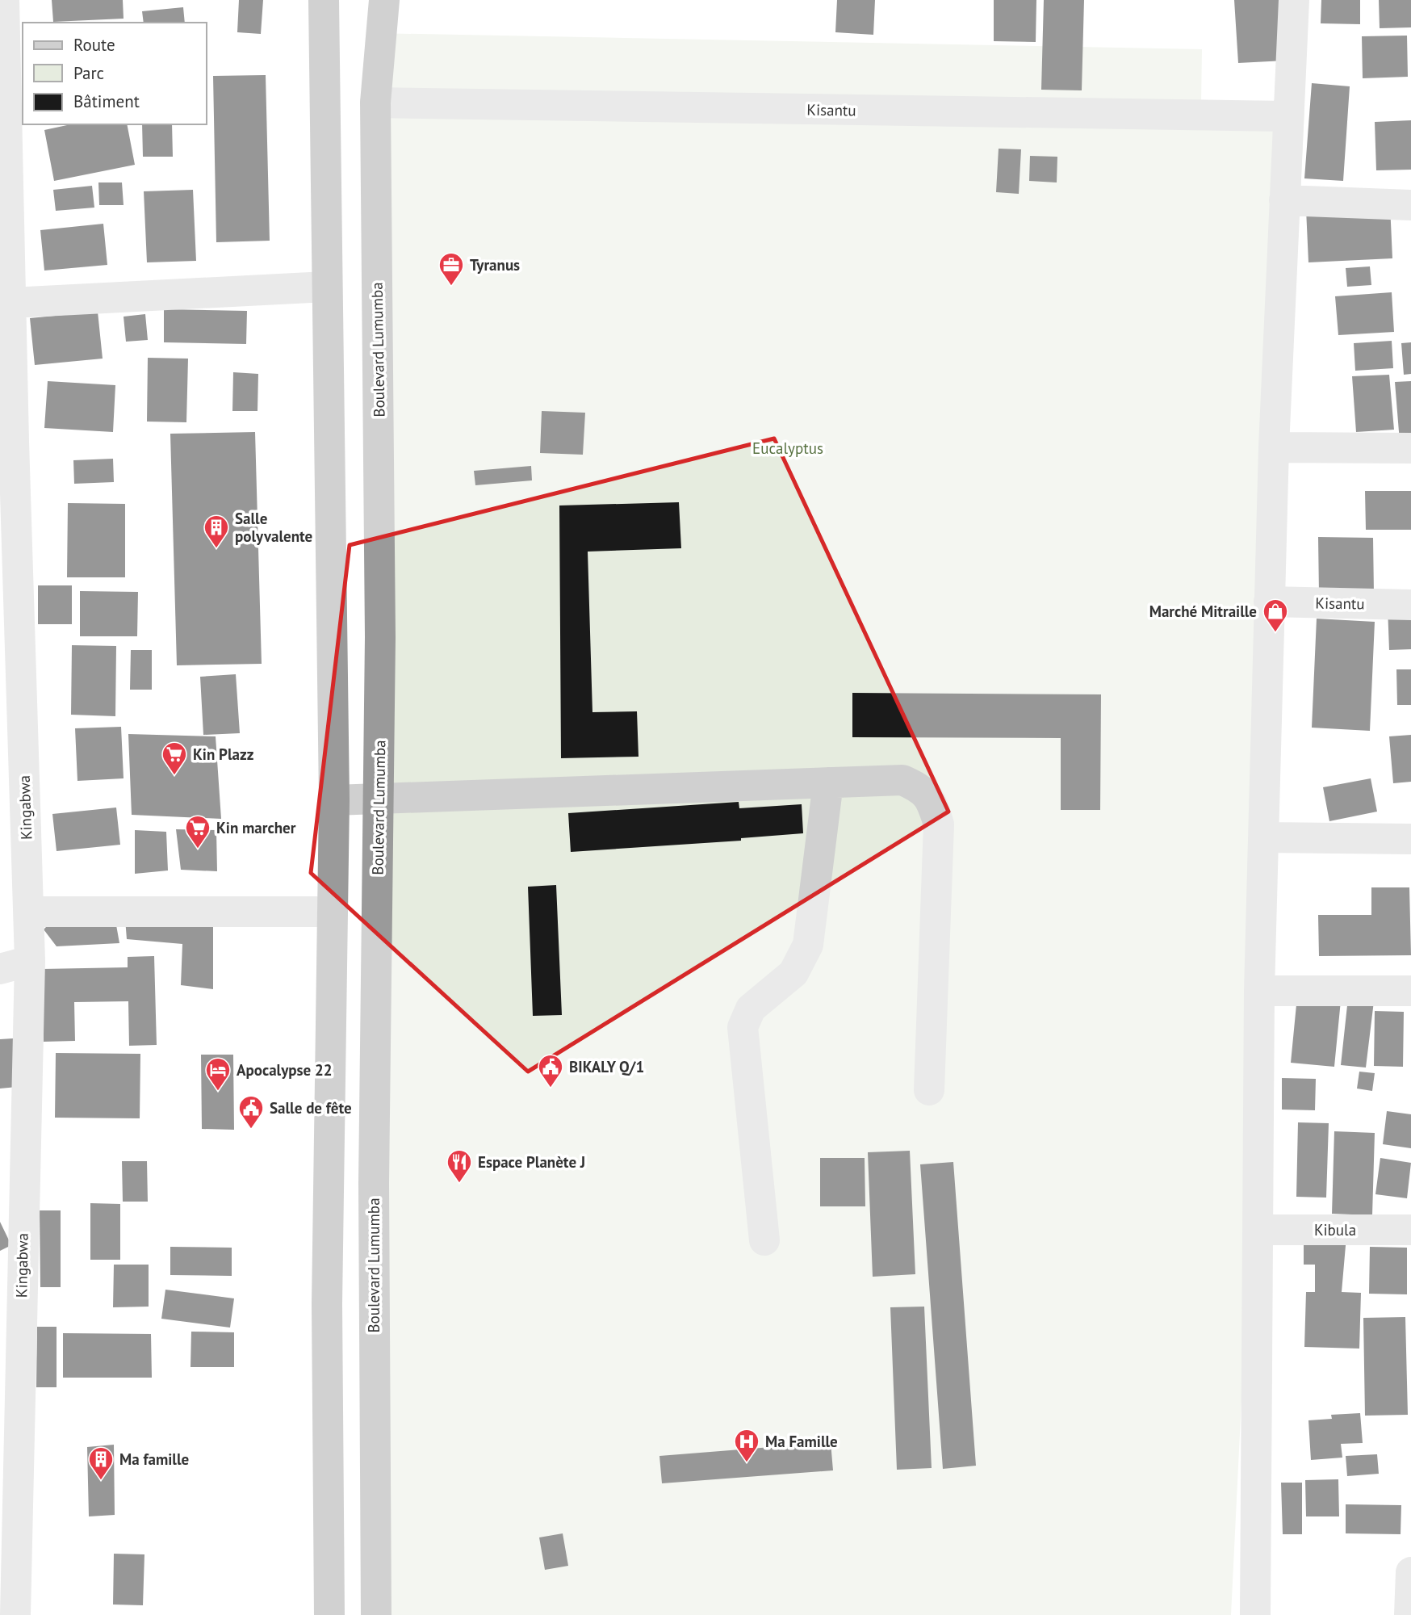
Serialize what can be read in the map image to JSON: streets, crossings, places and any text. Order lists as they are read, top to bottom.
{
  "streets": {
    "highway": ["Boulevard Lumumba"],
    "street": ["Kisantu", "Kingabwa", "Kibula"]
  },
  "crossings": [
    ["Kisantu", "Boulevard Lumumba"]
  ],
  "parks": ["Eucalyptus"],
  "places": {
    "office": ["Tyranus"],
    "building": ["Salle polyvalente", "Ma famille"],
    "shop": ["Marché Mitraille"],
    "supermarket": ["Kin Plazz", "Kin marcher"],
    "public building": ["BIKALY Q/1", "Salle de fête"],
    "hotel": ["Apocalypse 22"],
    "restaurant": ["Espace Planète J"],
    "hospital": ["Ma Famille"]
  },
  "legend": ["Route", "Parc", "Bâtiment"]
}
